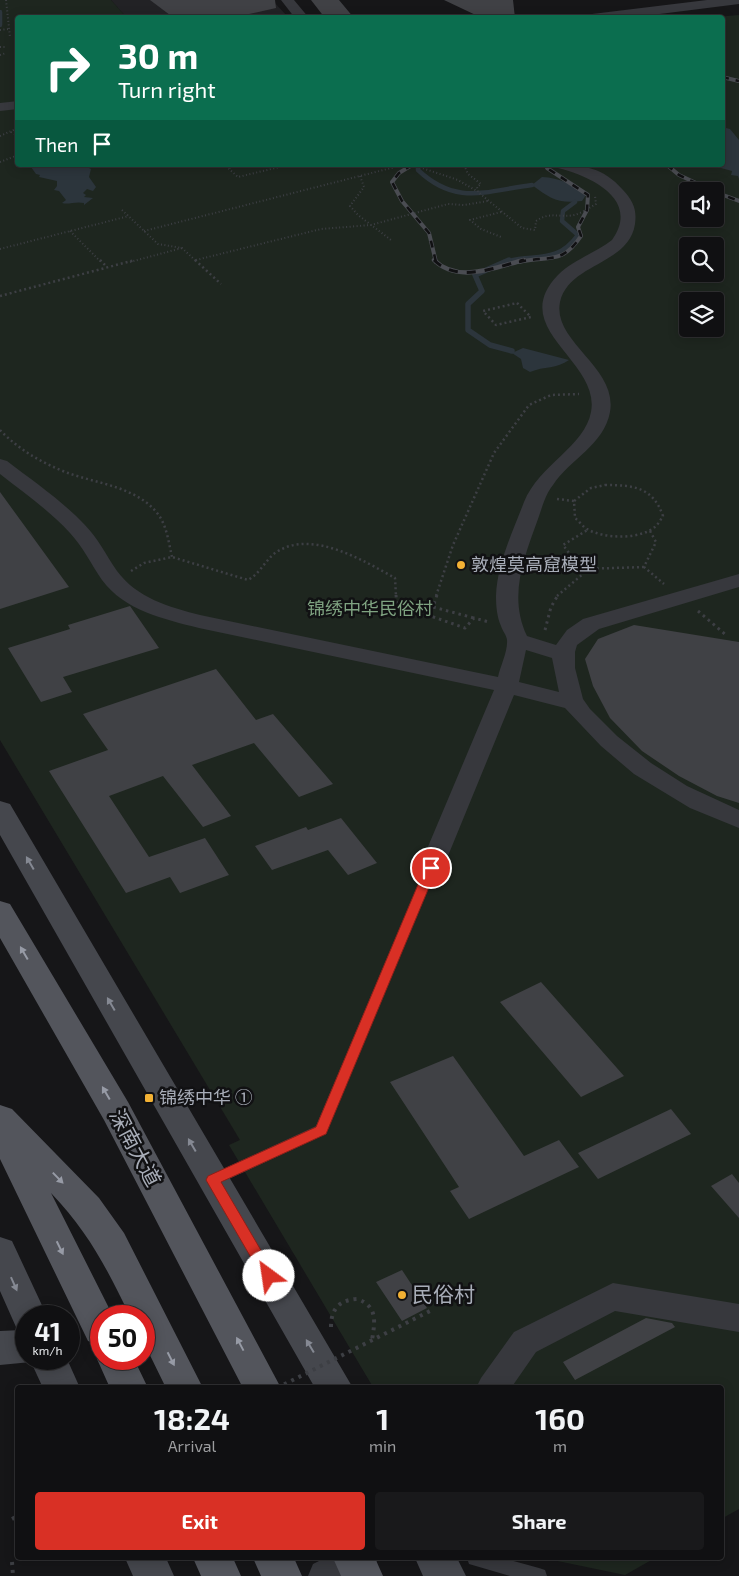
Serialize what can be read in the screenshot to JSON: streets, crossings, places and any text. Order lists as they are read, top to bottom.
{
  "streets": {
    "main road": ["深南大道"]
  },
  "parks": ["锦绣中华民俗村"],
  "places": {
    "other": ["敦煌莫高窟模型", "民俗村"],
    "transit": ["锦绣中华 ①"]
  },
  "page": {
    "turn": ["30 m", "Turn right"],
    "then": "Then",
    "speed": "41 km/h",
    "limit": "50",
    "eta": [
      "18:24",
      "Arrival",
      "1",
      "min",
      "160",
      "m"
    ],
    "buttons": ["Exit", "Share"]
  }
}
